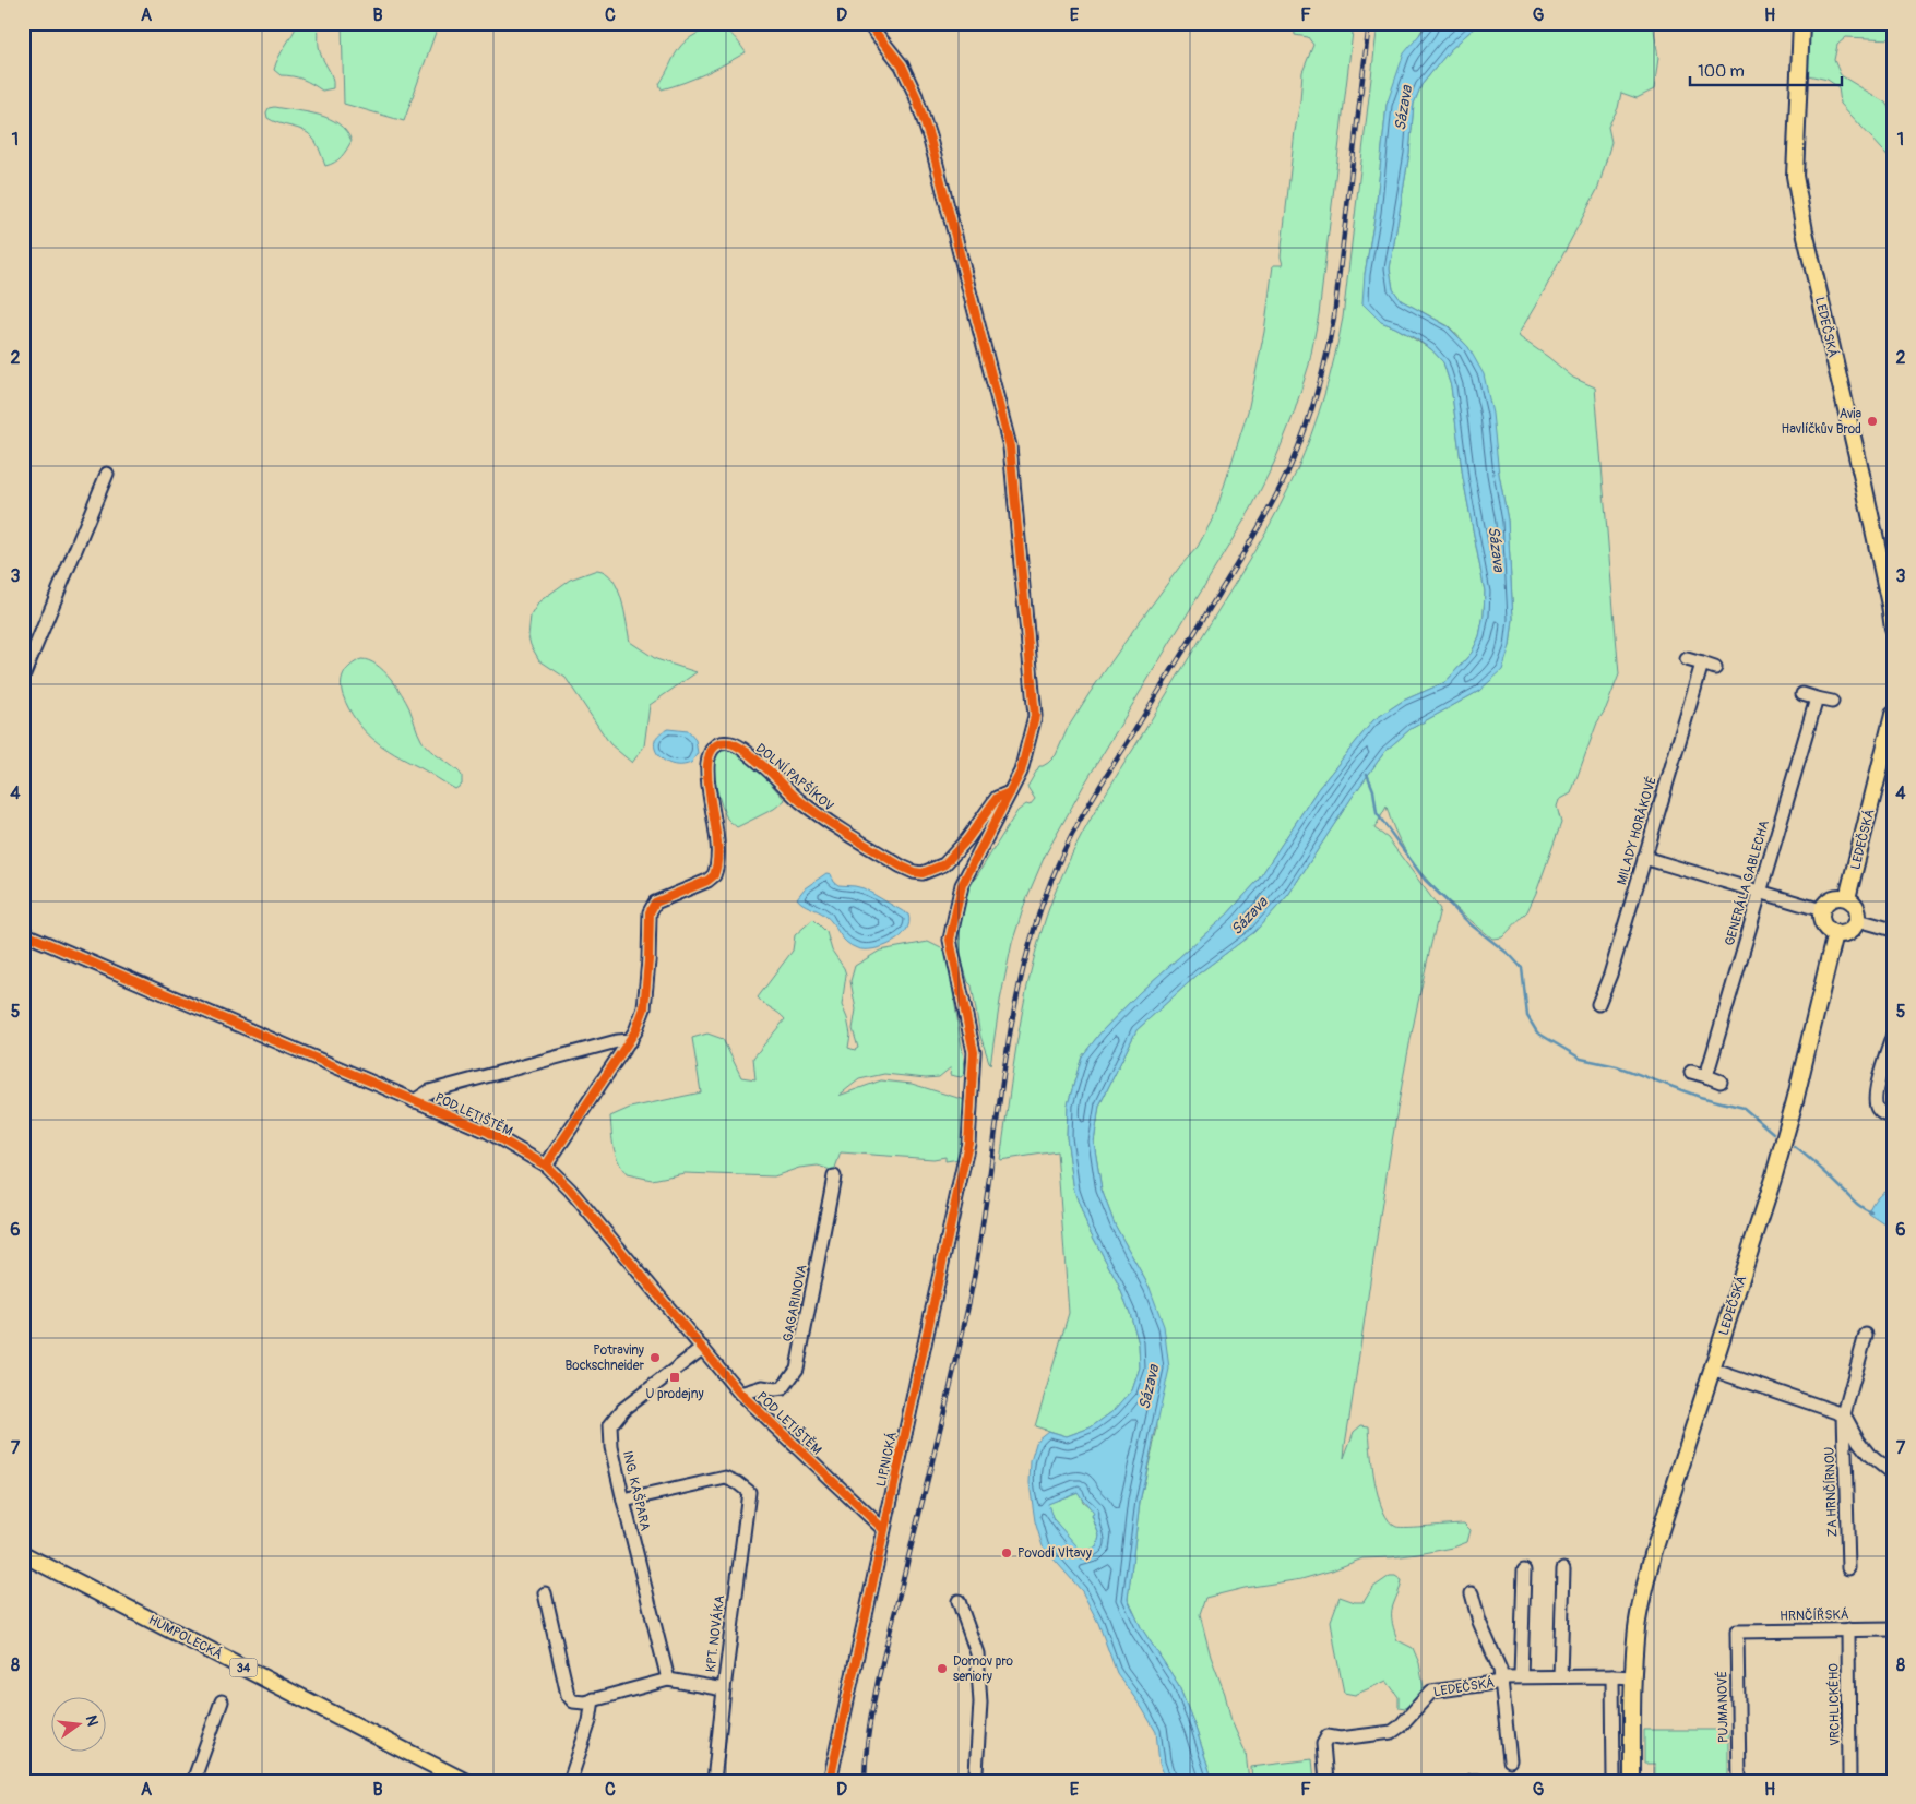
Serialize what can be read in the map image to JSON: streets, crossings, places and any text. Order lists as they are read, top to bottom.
{
  "streets": {
    "main road": ["LEDEČSKÁ", "HUMPOLECKÁ", "34"],
    "street": [
      "DOLNÍ PAPŠÍKOV",
      "MILADY HORÁKOVÉ",
      "GENERÁLA GABLECHA",
      "POD LETIŠTĚM",
      "GAGARINOVA",
      "LIPNICKÁ",
      "ING. KAŠPARA",
      "ZA HRNČÍRNOU",
      "HRNČÍŘSKÁ",
      "KPT. NOVÁKA",
      "VRCHLICKÉHO",
      "PUJMANOVÉ"
    ]
  },
  "crossings": [
    ["DOLNÍ PAPŠÍKOV", "POD LETIŠTĚM"],
    ["DOLNÍ PAPŠÍKOV", "LIPNICKÁ"],
    ["POD LETIŠTĚM", "GAGARINOVA"],
    ["POD LETIŠTĚM", "LIPNICKÁ"],
    ["POD LETIŠTĚM", "ING. KAŠPARA"],
    ["ING. KAŠPARA", "KPT. NOVÁKA"],
    ["HRNČÍŘSKÁ", "VRCHLICKÉHO"],
    ["HRNČÍŘSKÁ", "PUJMANOVÉ"]
  ],
  "water": ["Sázava"],
  "places": {
    "other": [
      "Avia Havlíčkův Brod",
      "Potraviny Bockschneider",
      "Povodí Vltavy",
      "Domov pro seniory"
    ],
    "transit": ["U prodejny"]
  },
  "scale_bar": "100 m",
  "north": "right",
  "grid": {
    "columns": [
      "A",
      "B",
      "C",
      "D",
      "E",
      "F",
      "G",
      "H"
    ],
    "rows": [
      "1",
      "2",
      "3",
      "4",
      "5",
      "6",
      "7",
      "8"
    ]
  }
}
